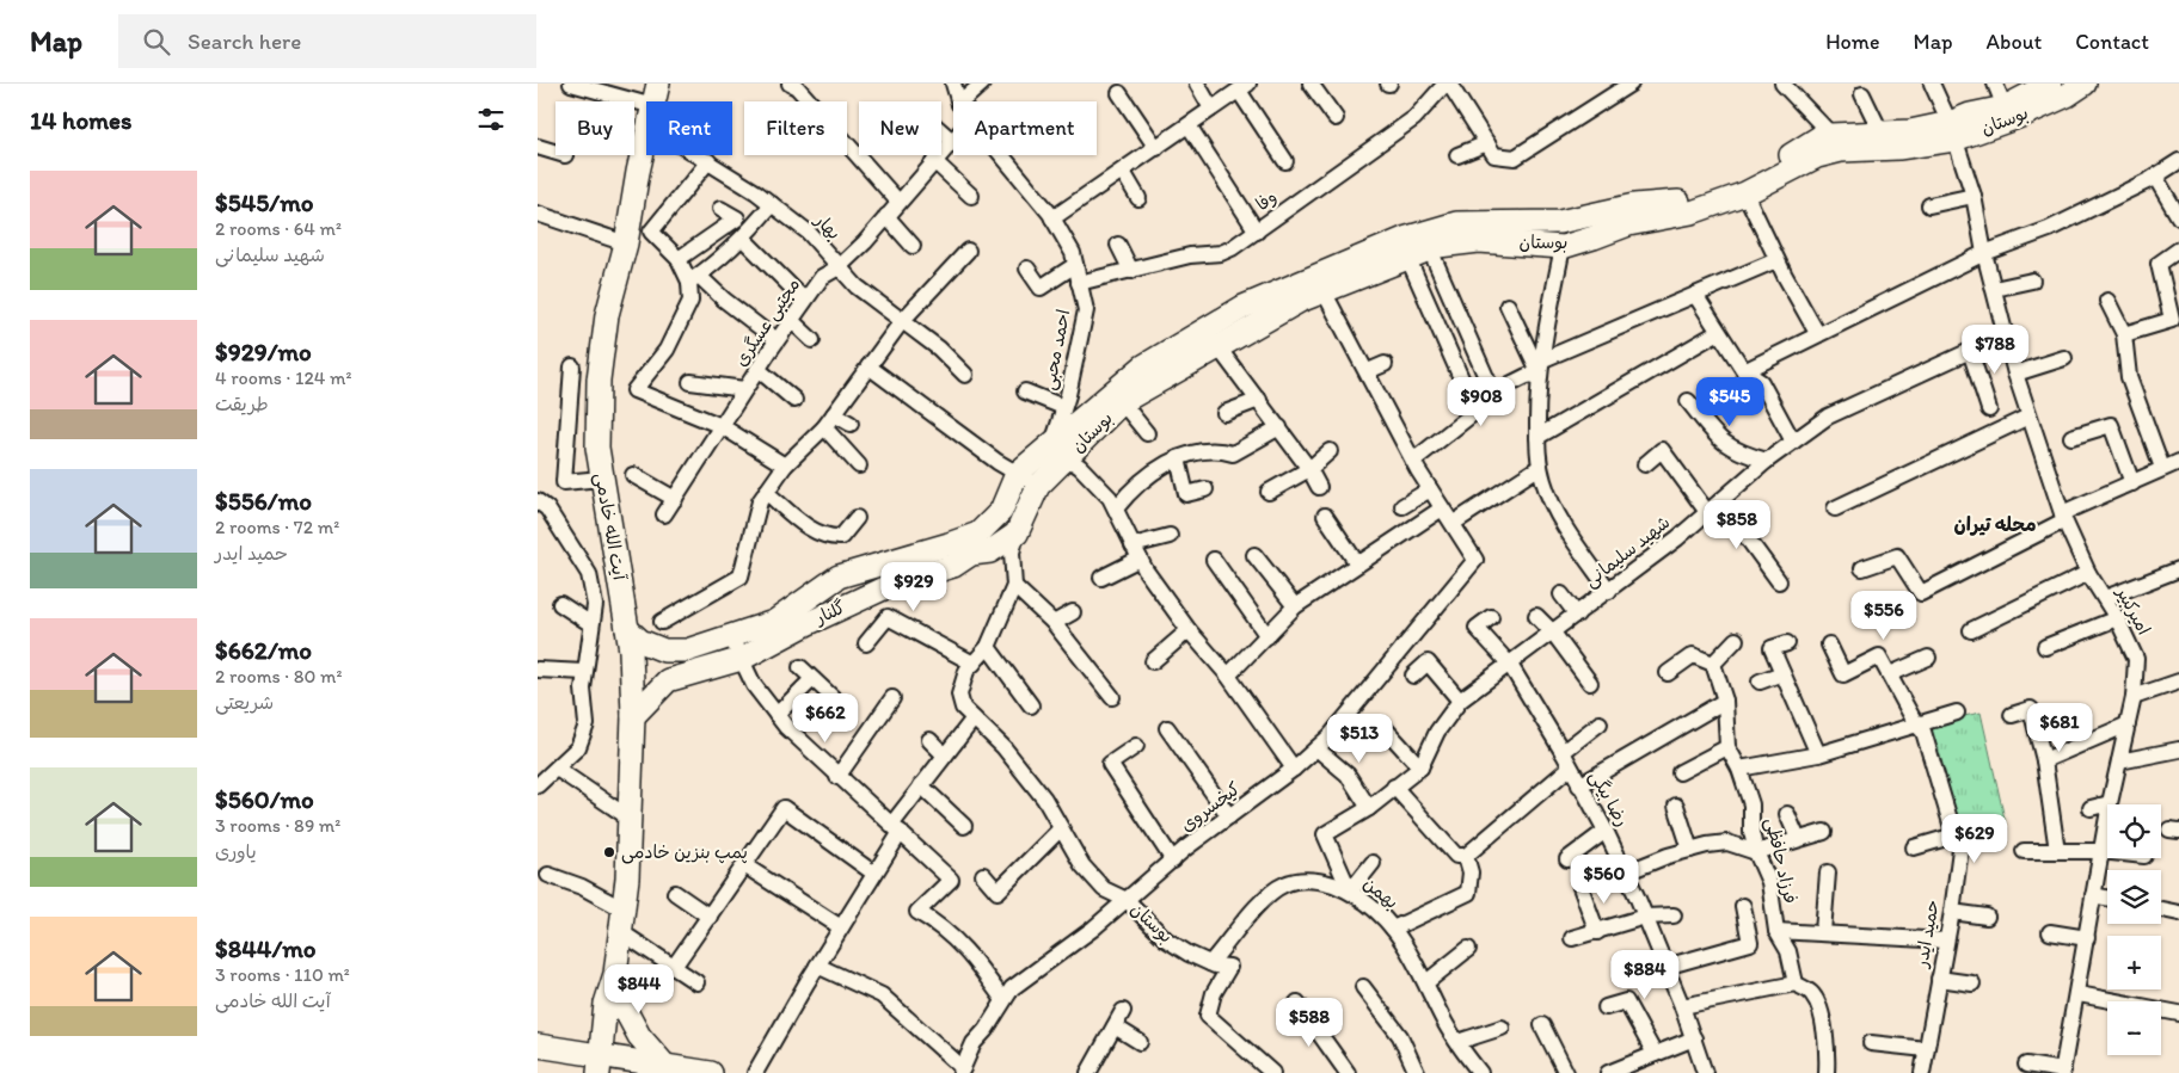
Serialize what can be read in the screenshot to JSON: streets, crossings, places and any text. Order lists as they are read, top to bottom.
{
  "streets": {
    "street": [
      "بوستان",
      "وفا",
      "بهار",
      "مجتبی عسگری",
      "احمد محبی",
      "آیت الله خادمی",
      "شهید سلیمانی",
      "امیرکبیر",
      "گلنار",
      "رضا بیگی",
      "کیخسروی",
      "فرزاد حافظی",
      "بهمن",
      "حمید ایدر"
    ]
  },
  "crossings": [
    ["بوستان", "احمد محبی"],
    ["بوستان", "امیرکبیر"],
    ["بوستان", "کیخسروی"],
    ["بوستان", "بهمن"],
    ["وفا", "احمد محبی"],
    ["بهار", "مجتبی عسگری"],
    ["آیت الله خادمی", "گلنار"],
    ["شهید سلیمانی", "امیرکبیر"],
    ["شهید سلیمانی", "رضا بیگی"]
  ],
  "districts": ["محله تیران"],
  "places": ["پمپ بنزین خادمی"],
  "page": {
    "header": "Map",
    "search": "Search here",
    "nav": [
      "Home",
      "Map",
      "About",
      "Contact"
    ],
    "heading": "14 homes",
    "chip": [
      "Buy",
      "Rent",
      "Filters",
      "New",
      "Apartment"
    ],
    "list": [
      {
        "name": "$545/mo",
        "note": "2 rooms · 64 m² · شهید سلیمانی"
      },
      {
        "name": "$929/mo",
        "note": "4 rooms · 124 m² · طریقت"
      },
      {
        "name": "$556/mo",
        "note": "2 rooms · 72 m² · حمید ایدر"
      },
      {
        "name": "$662/mo",
        "note": "2 rooms · 80 m² · شریعتی"
      },
      {
        "name": "$560/mo",
        "note": "3 rooms · 89 m² · یاوری"
      },
      {
        "name": "$844/mo",
        "note": "3 rooms · 110 m² · آیت الله خادمی"
      }
    ],
    "price": [
      "$788",
      "$908",
      "$545",
      "$858",
      "$929",
      "$556",
      "$662",
      "$681",
      "$513",
      "$629",
      "$560",
      "$884",
      "$844",
      "$588"
    ],
    "map_buttons": ["+", "−"]
  }
}
